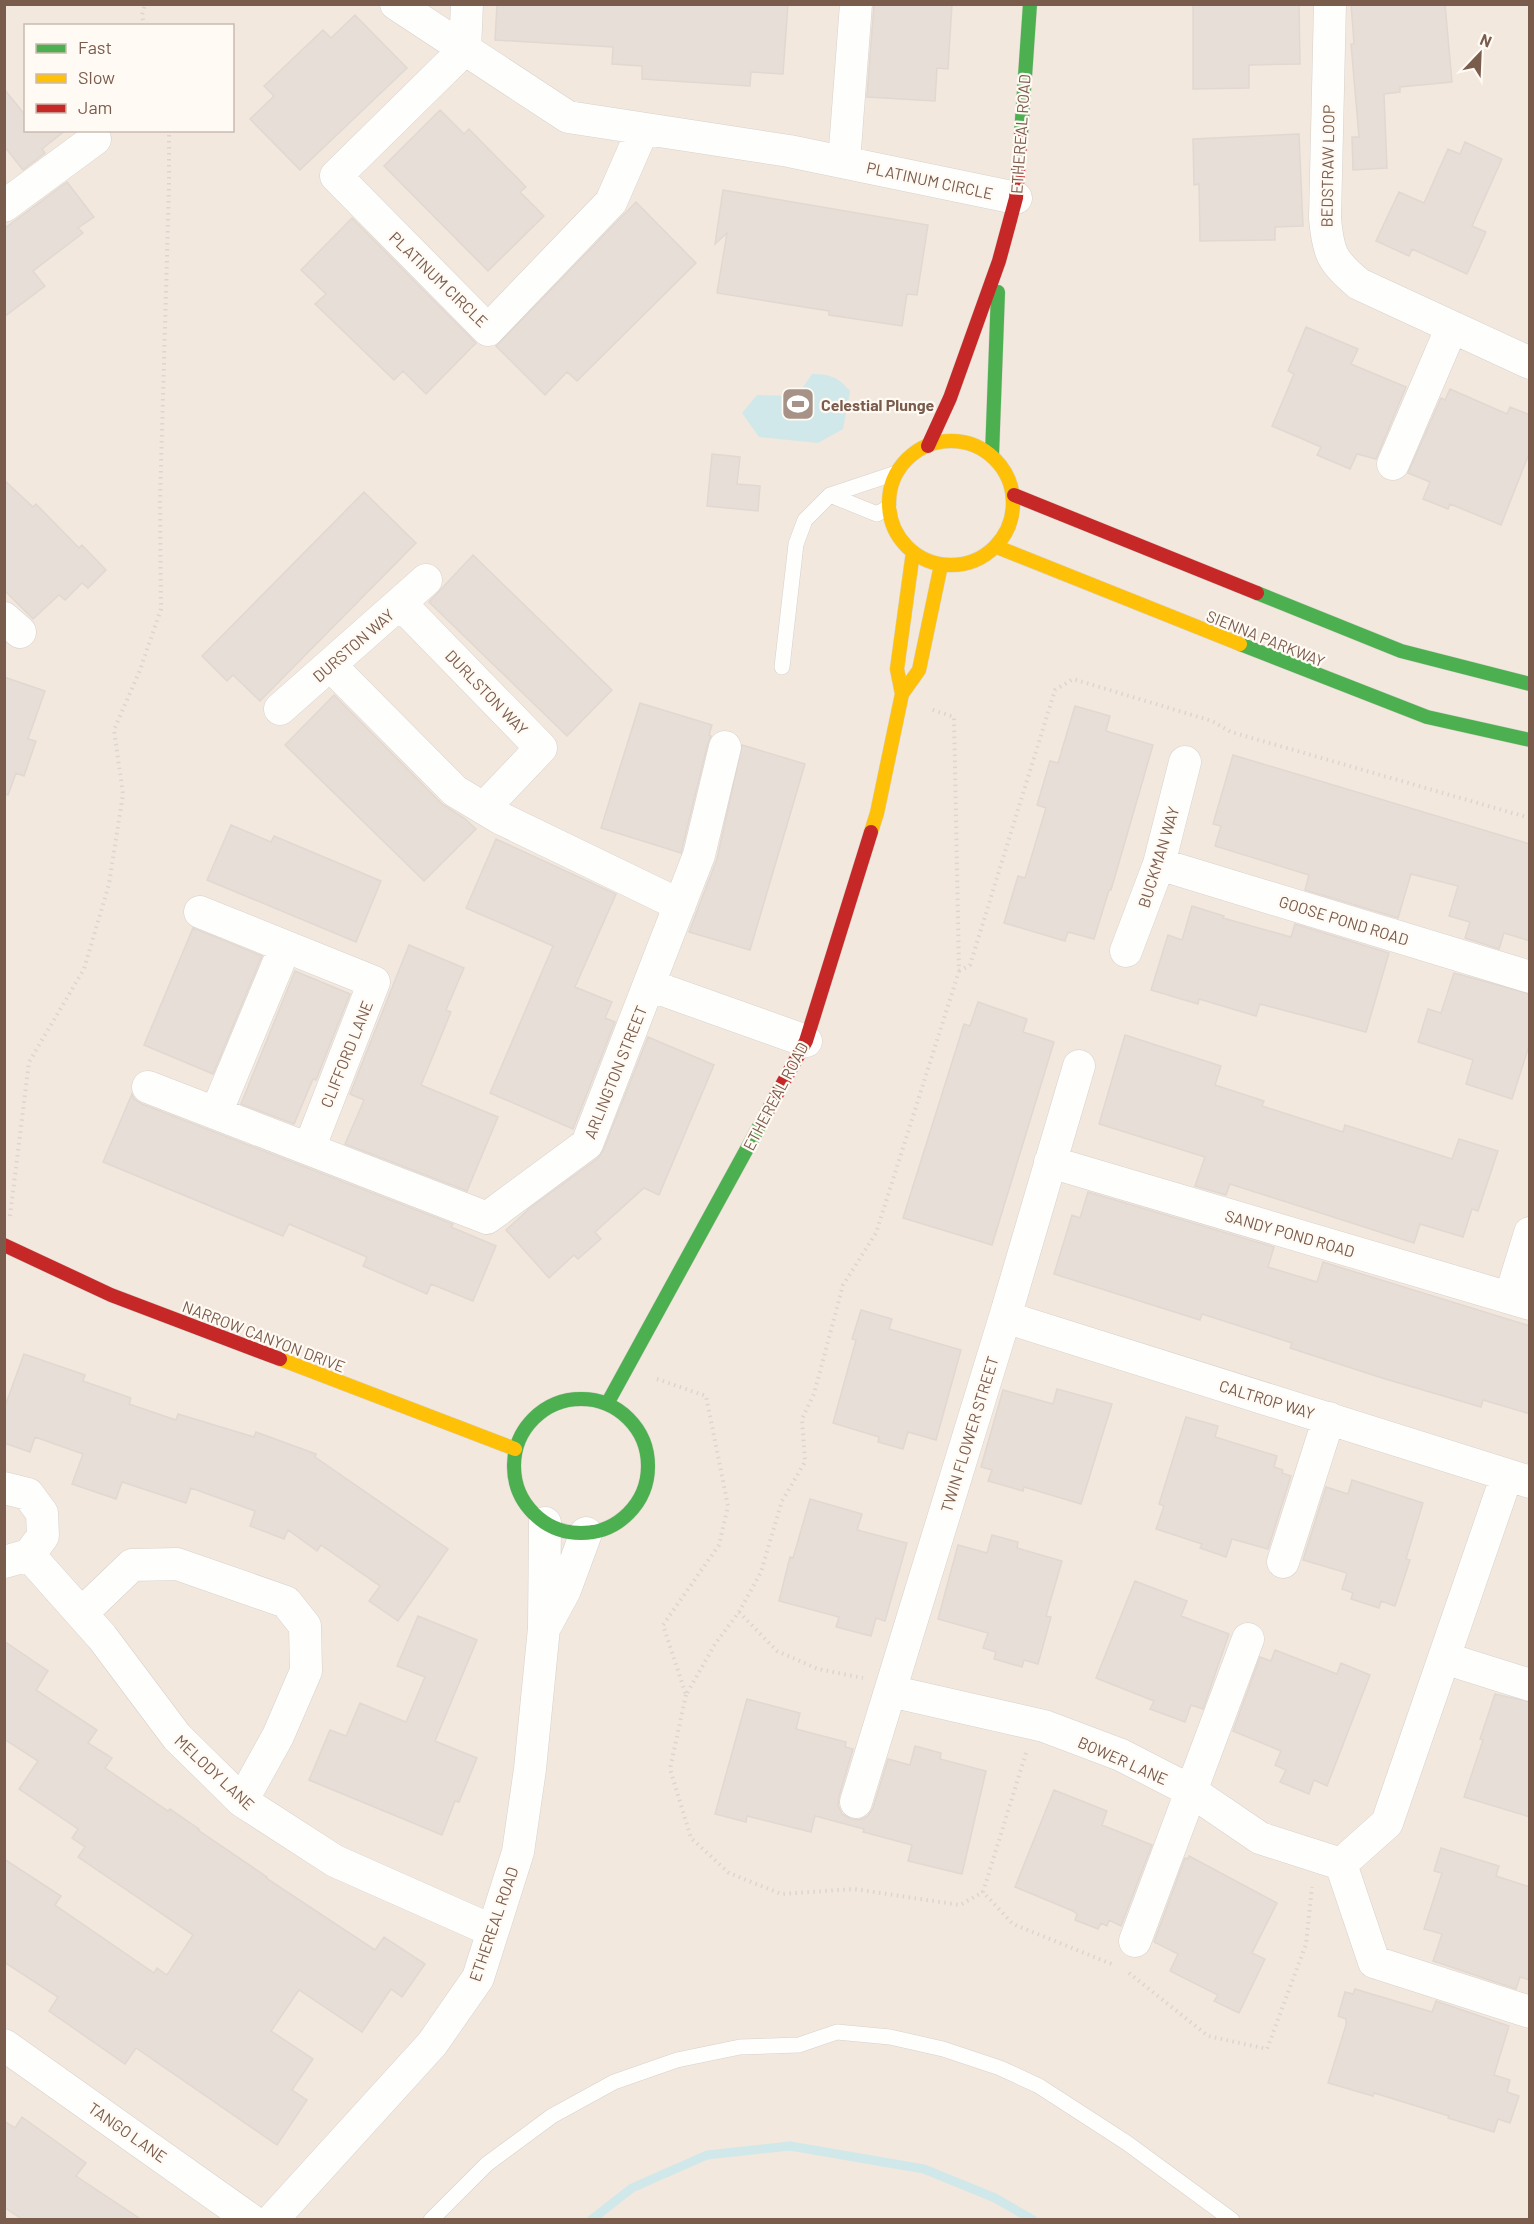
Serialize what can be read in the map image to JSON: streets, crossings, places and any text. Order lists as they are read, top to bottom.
{
  "streets": {
    "street": [
      "ETHEREAL ROAD",
      "BEDSTRAW LOOP",
      "PLATINUM CIRCLE",
      "SIENNA PARKWAY",
      "DURSTON WAY",
      "DURLSTON WAY",
      "BUCKMAN WAY",
      "GOOSE POND ROAD",
      "CLIFFORD LANE",
      "ARLINGTON STREET",
      "SANDY POND ROAD",
      "NARROW CANYON DRIVE",
      "CALTROP WAY",
      "TWIN FLOWER STREET",
      "BOWER LANE",
      "MELODY LANE",
      "TANGO LANE"
    ]
  },
  "crossings": [
    ["ETHEREAL ROAD", "PLATINUM CIRCLE"],
    ["ETHEREAL ROAD", "SIENNA PARKWAY"],
    ["ETHEREAL ROAD", "ARLINGTON STREET"],
    ["ETHEREAL ROAD", "NARROW CANYON DRIVE"],
    ["ETHEREAL ROAD", "MELODY LANE"],
    ["DURSTON WAY", "DURLSTON WAY"],
    ["BUCKMAN WAY", "GOOSE POND ROAD"],
    ["CLIFFORD LANE", "ARLINGTON STREET"],
    ["SANDY POND ROAD", "TWIN FLOWER STREET"],
    ["CALTROP WAY", "TWIN FLOWER STREET"],
    ["TWIN FLOWER STREET", "BOWER LANE"]
  ],
  "places": {
    "sports": ["Celestial Plunge"]
  },
  "legend": ["Fast", "Slow", "Jam"],
  "north": "top right"
}
